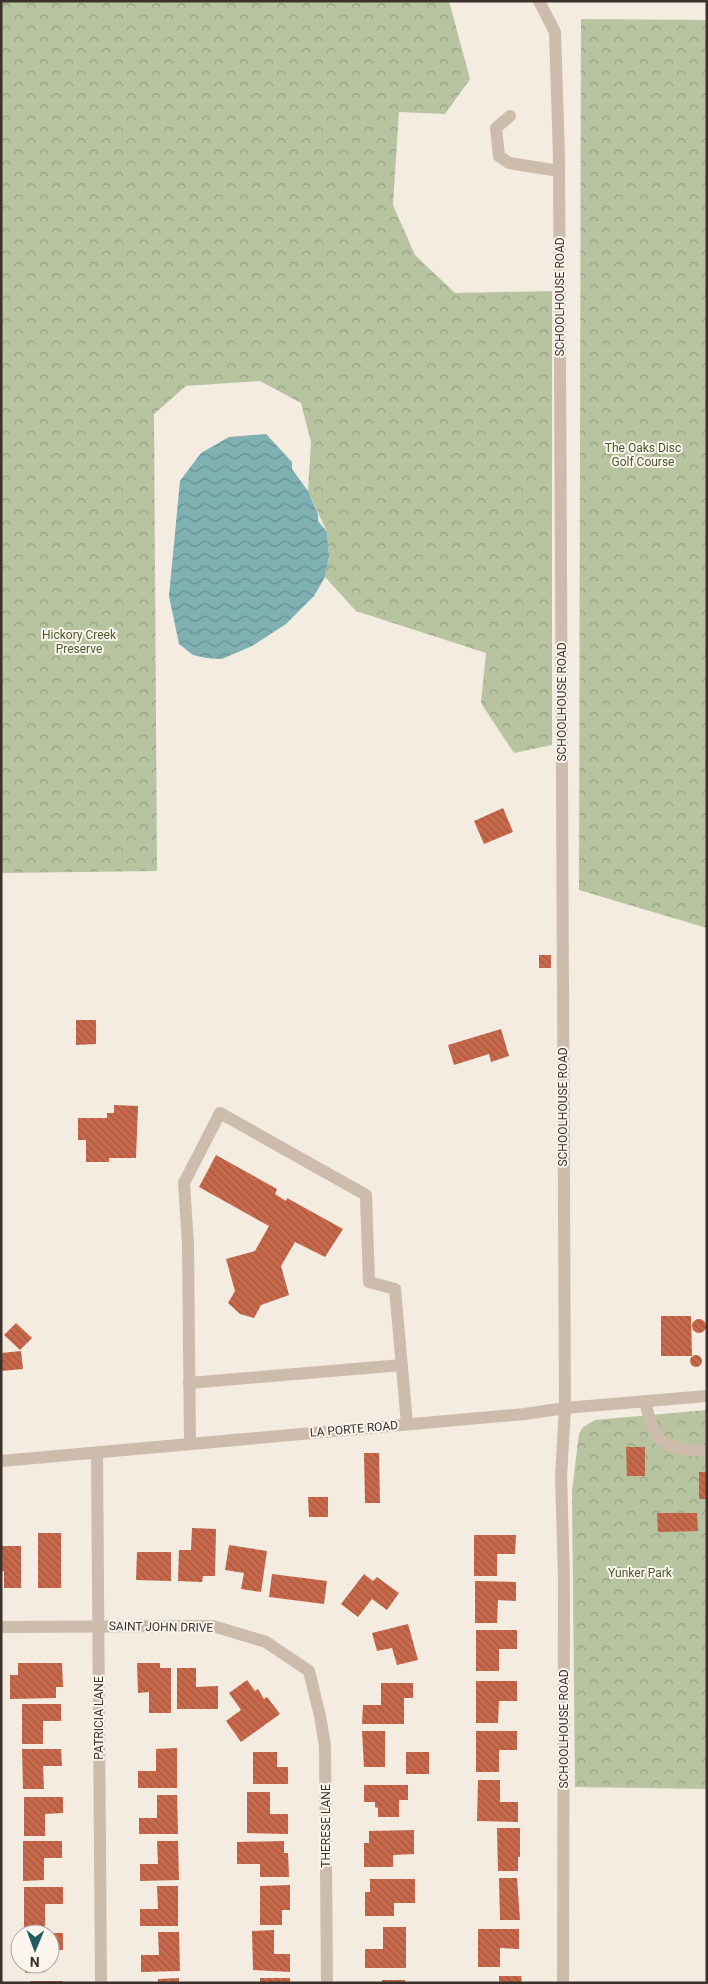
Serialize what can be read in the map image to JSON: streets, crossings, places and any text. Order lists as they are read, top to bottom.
{
  "streets": {
    "street": [
      "SCHOOLHOUSE ROAD",
      "LA PORTE ROAD",
      "SAINT JOHN DRIVE",
      "PATRICIA LANE",
      "THERESE LANE"
    ]
  },
  "crossings": [
    ["SCHOOLHOUSE ROAD", "LA PORTE ROAD"],
    ["LA PORTE ROAD", "PATRICIA LANE"],
    ["SAINT JOHN DRIVE", "PATRICIA LANE"],
    ["SAINT JOHN DRIVE", "THERESE LANE"]
  ],
  "parks": ["The Oaks Disc Golf Course", "Hickory Creek Preserve", "Yunker Park"],
  "north": "bottom"
}
